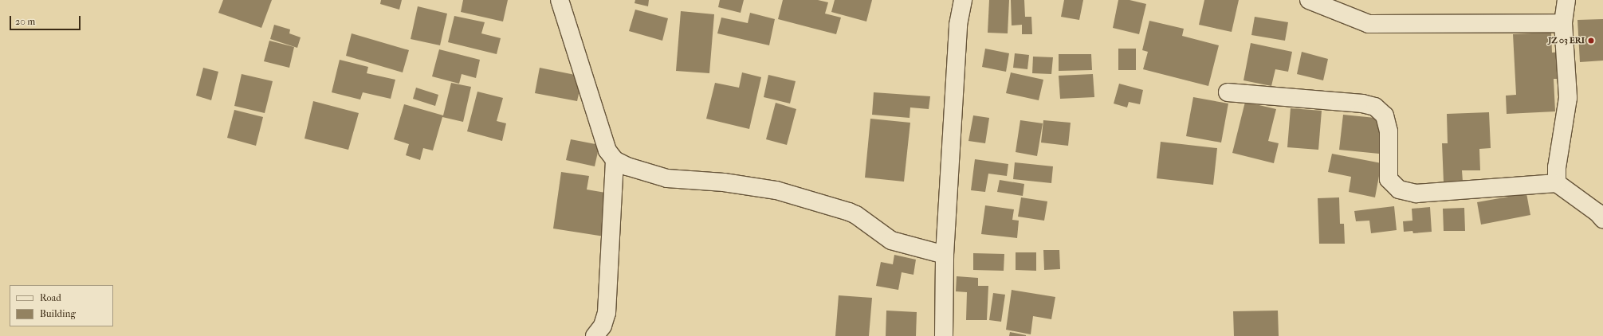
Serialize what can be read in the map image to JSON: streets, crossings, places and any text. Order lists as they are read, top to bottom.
{
  "places": ["JZ 03 ERI"],
  "legend": ["Road", "Building"],
  "scale_bar": "20 m"
}
